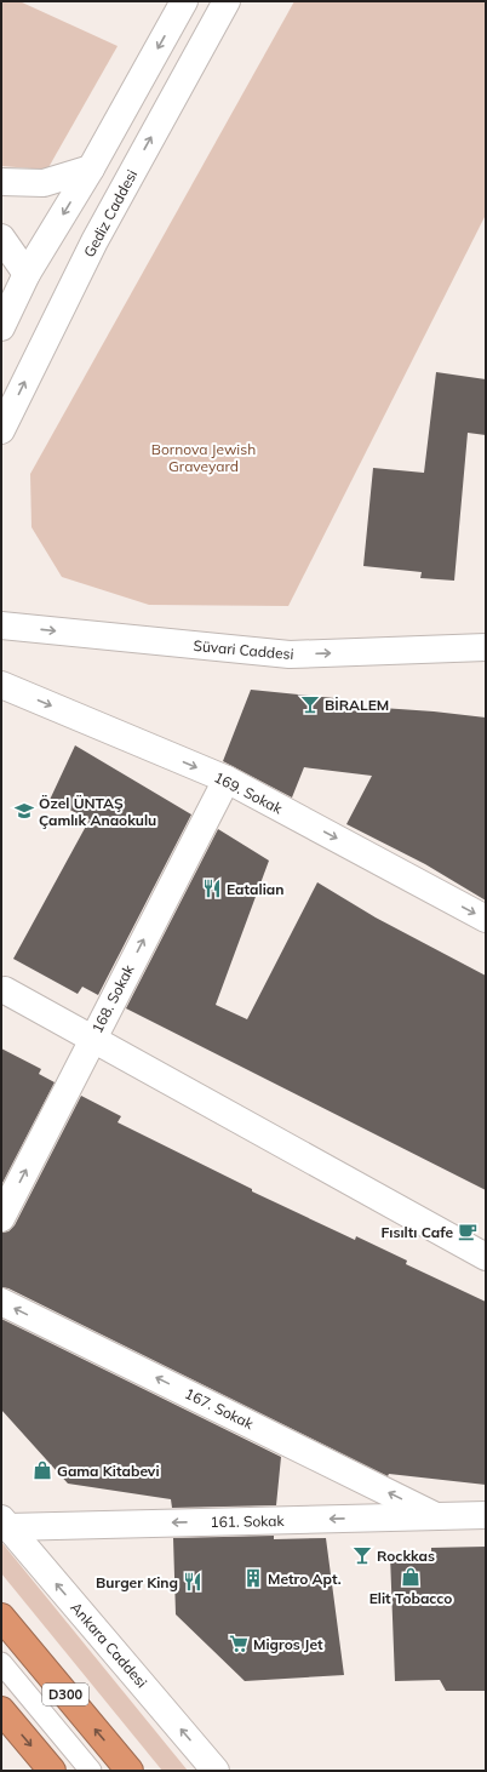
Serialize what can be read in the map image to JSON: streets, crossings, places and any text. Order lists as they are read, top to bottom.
{
  "streets": {
    "highway": ["D300"],
    "street": [
      "Gediz Caddesi",
      "Süvari Caddesi",
      "169. Sokak",
      "168. Sokak",
      "167. Sokak",
      "161. Sokak",
      "Ankara Caddesi"
    ]
  },
  "crossings": [
    ["169. Sokak", "168. Sokak"],
    ["167. Sokak", "161. Sokak"],
    ["161. Sokak", "Ankara Caddesi"]
  ],
  "one_way": [
    "Süvari Caddesi",
    "169. Sokak",
    "168. Sokak",
    "167. Sokak",
    "161. Sokak",
    "Ankara Caddesi"
  ],
  "parks": ["Bornova Jewish Graveyard"],
  "places": {
    "bar": ["BİRALEM", "Rockkas"],
    "school or university": ["Özel ÜNTAŞ Çamlık Anaokulu"],
    "restaurant": ["Eatalian", "Burger King"],
    "cafe": ["Fısıltı Cafe"],
    "shop": ["Gama Kitabevi", "Elit Tobacco"],
    "building": ["Metro Apt."],
    "supermarket": ["Migros Jet"]
  }
}
